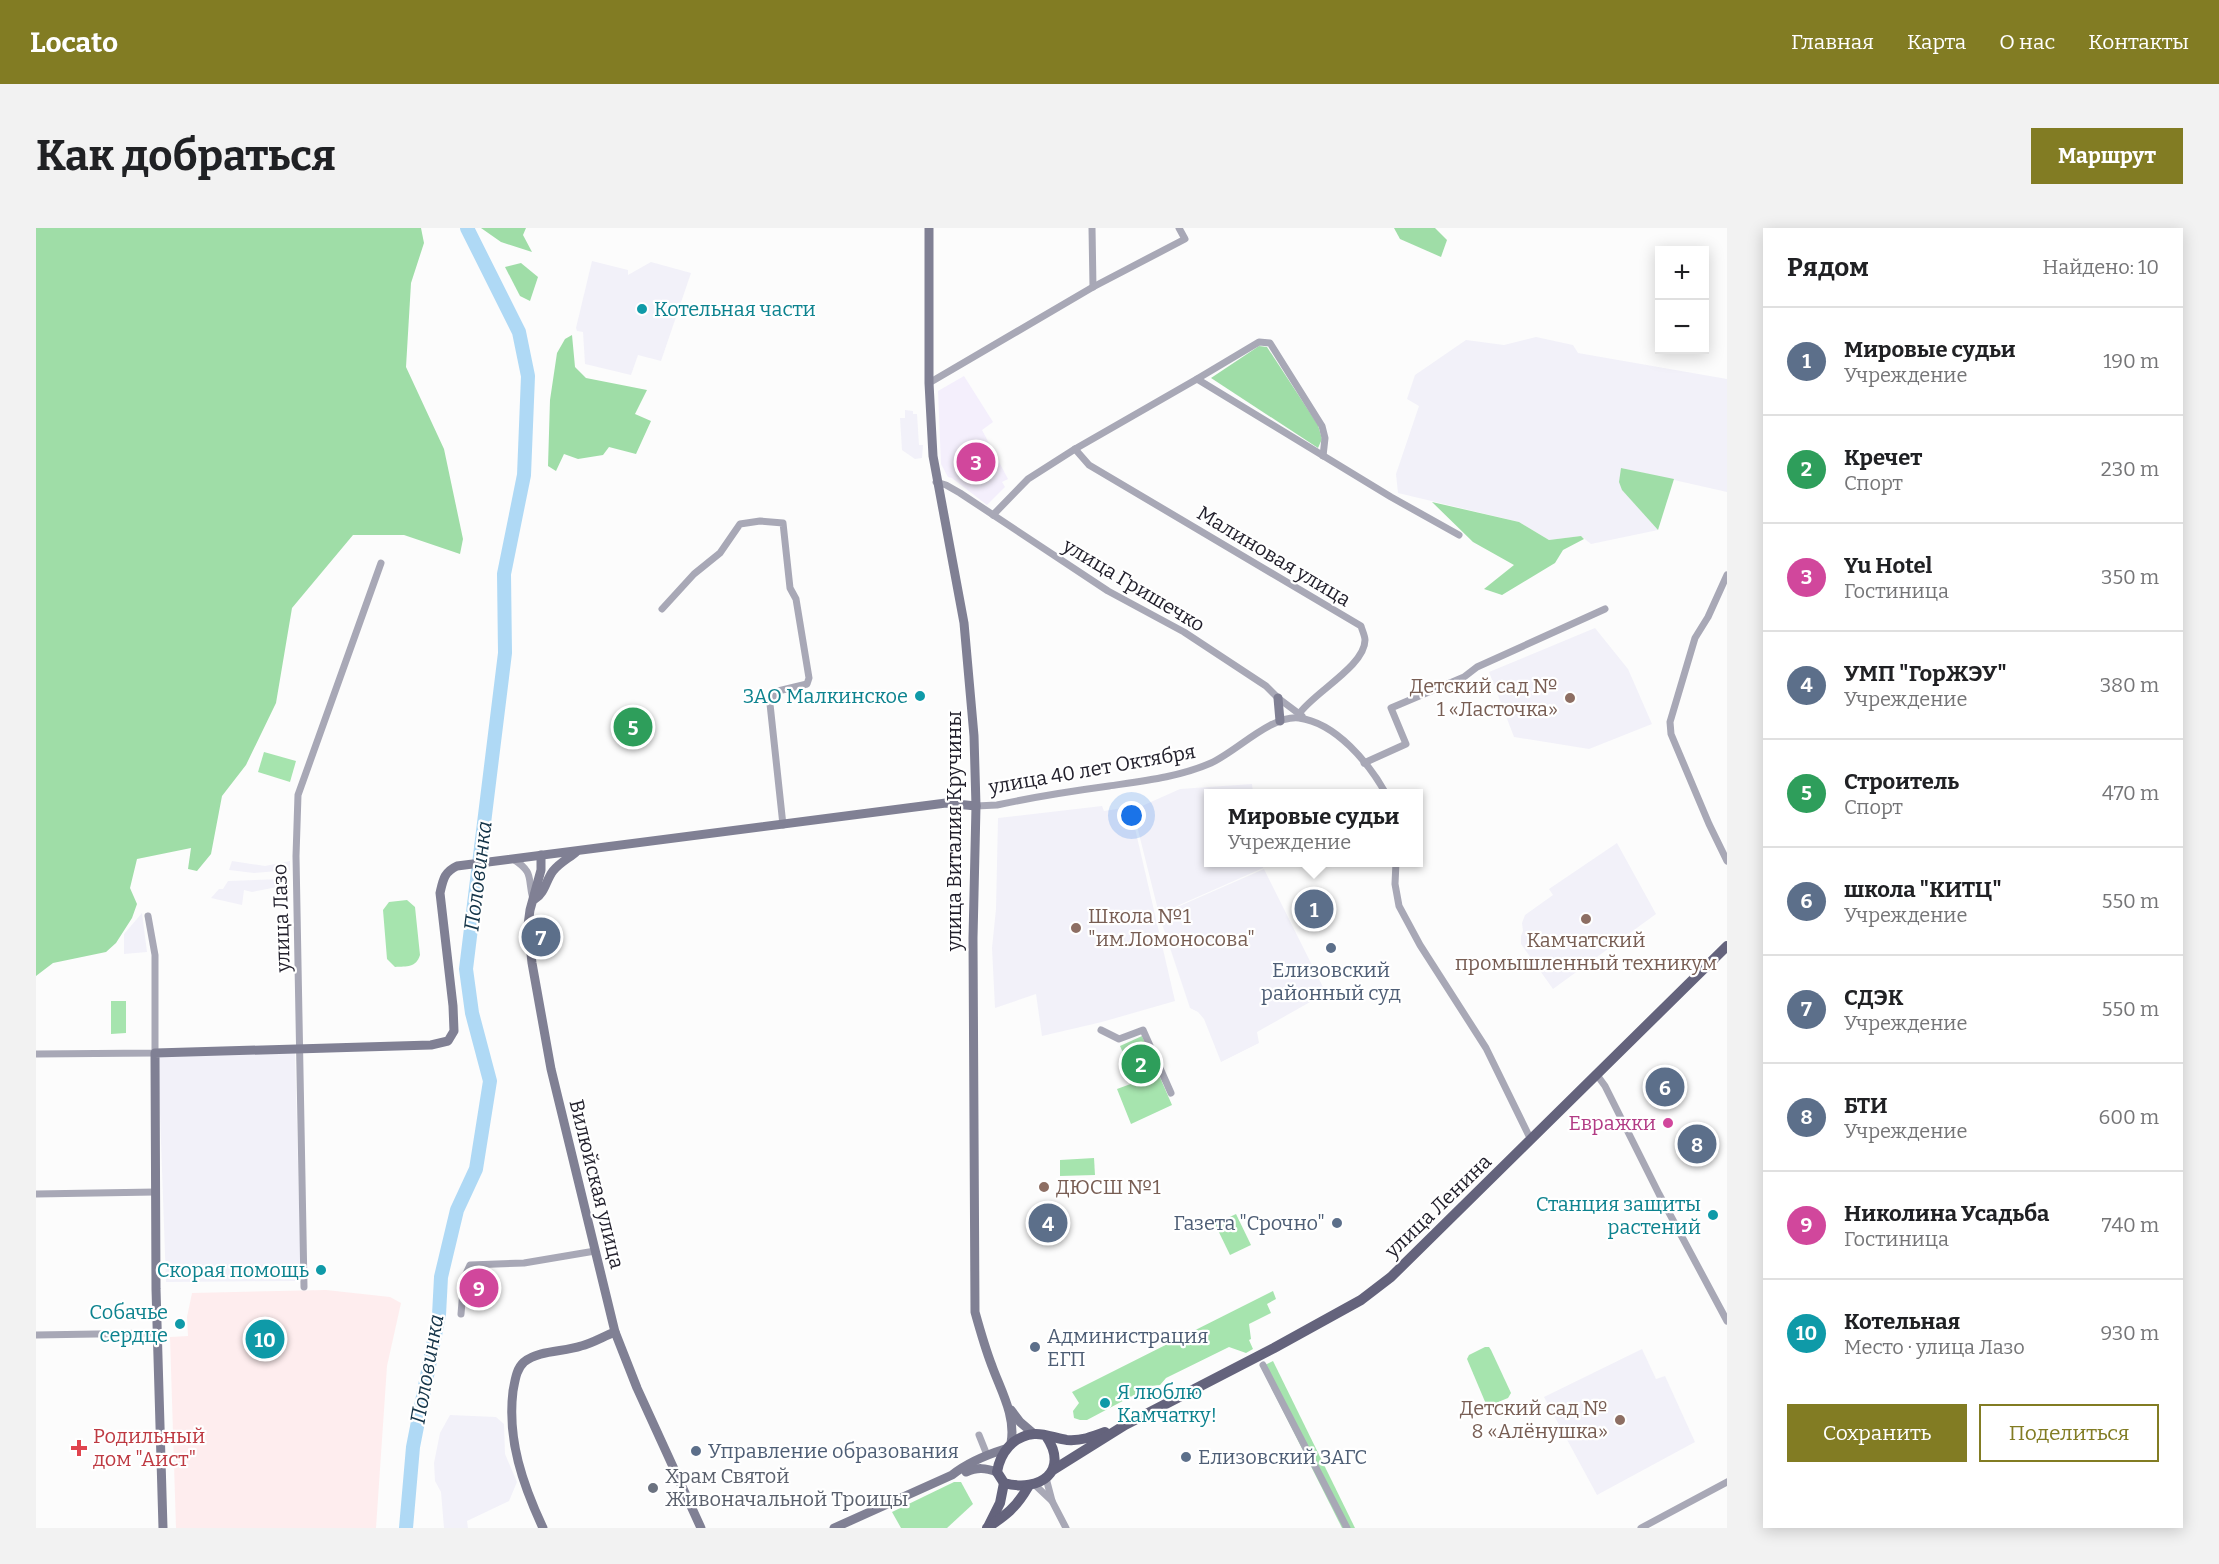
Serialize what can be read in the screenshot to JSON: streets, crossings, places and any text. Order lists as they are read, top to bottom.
{
  "streets": {
    "main road": ["улица Ленина"],
    "street": [
      "Малиновая улица",
      "улица Гришечко",
      "улица 40 лет Октября",
      "улица Виталия Кручины",
      "улица Лазо",
      "Вилюйская улица"
    ]
  },
  "crossings": [
    ["Малиновая улица", "улица Гришечко"],
    ["улица Гришечко", "улица Виталия Кручины"],
    ["улица 40 лет Октября", "улица Виталия Кручины"],
    ["улица Виталия Кручины", "улица Ленина"]
  ],
  "water": ["Половинка"],
  "places": {
    "other": [
      "Котельная части",
      "ЗАО Малкинское",
      "Детский сад № 1 «Ласточка»",
      "Камчатский промышленный техникум",
      "Школа №1 \"им.Ломоносова\"",
      "Елизовский районный суд",
      "Евражки",
      "ДЮСШ №1",
      "Станция защиты растений",
      "Газета \"Срочно\"",
      "Скорая помощь",
      "Собачье сердце",
      "Администрация ЕГП",
      "Я люблю Камчатку!",
      "Детский сад № 8 «Алёнушка»",
      "Управление образования",
      "Елизовский ЗАГС",
      "Храм Святой Живоначальной Троицы"
    ],
    "health": ["Родильный дом \"Аист\""]
  },
  "page": {
    "header": "Locato",
    "nav": [
      "Главная",
      "Карта",
      "О нас",
      "Контакты"
    ],
    "buttons": [
      "Маршрут",
      ["Сохранить", "Поделиться"]
    ],
    "title": "Как добраться",
    "heading": ["Рядом", "Найдено: 10"],
    "map_buttons": ["+", "−"],
    "list": [
      {
        "mark": "1",
        "name": "Мировые судьи",
        "note": "Учреждение",
        "value": "190 m"
      },
      {
        "mark": "2",
        "name": "Кречет",
        "note": "Спорт",
        "value": "230 m"
      },
      {
        "mark": "3",
        "name": "Yu Hotel",
        "note": "Гостиница",
        "value": "350 m"
      },
      {
        "mark": "4",
        "name": "УМП \"ГорЖЭУ\"",
        "note": "Учреждение",
        "value": "380 m"
      },
      {
        "mark": "5",
        "name": "Строитель",
        "note": "Спорт",
        "value": "470 m"
      },
      {
        "mark": "6",
        "name": "школа \"КИТЦ\"",
        "note": "Учреждение",
        "value": "550 m"
      },
      {
        "mark": "7",
        "name": "СДЭК",
        "note": "Учреждение",
        "value": "550 m"
      },
      {
        "mark": "8",
        "name": "БТИ",
        "note": "Учреждение",
        "value": "600 m"
      },
      {
        "mark": "9",
        "name": "Николина Усадьба",
        "note": "Гостиница",
        "value": "740 m"
      },
      {
        "mark": "10",
        "name": "Котельная",
        "note": "Место · улица Лазо",
        "value": "930 m"
      }
    ],
    "pins": [
      "3",
      "5",
      "1",
      "7",
      "2",
      "6",
      "8",
      "4",
      "9",
      "10"
    ],
    "popup": ["Мировые судьи", "Учреждение"]
  }
}
